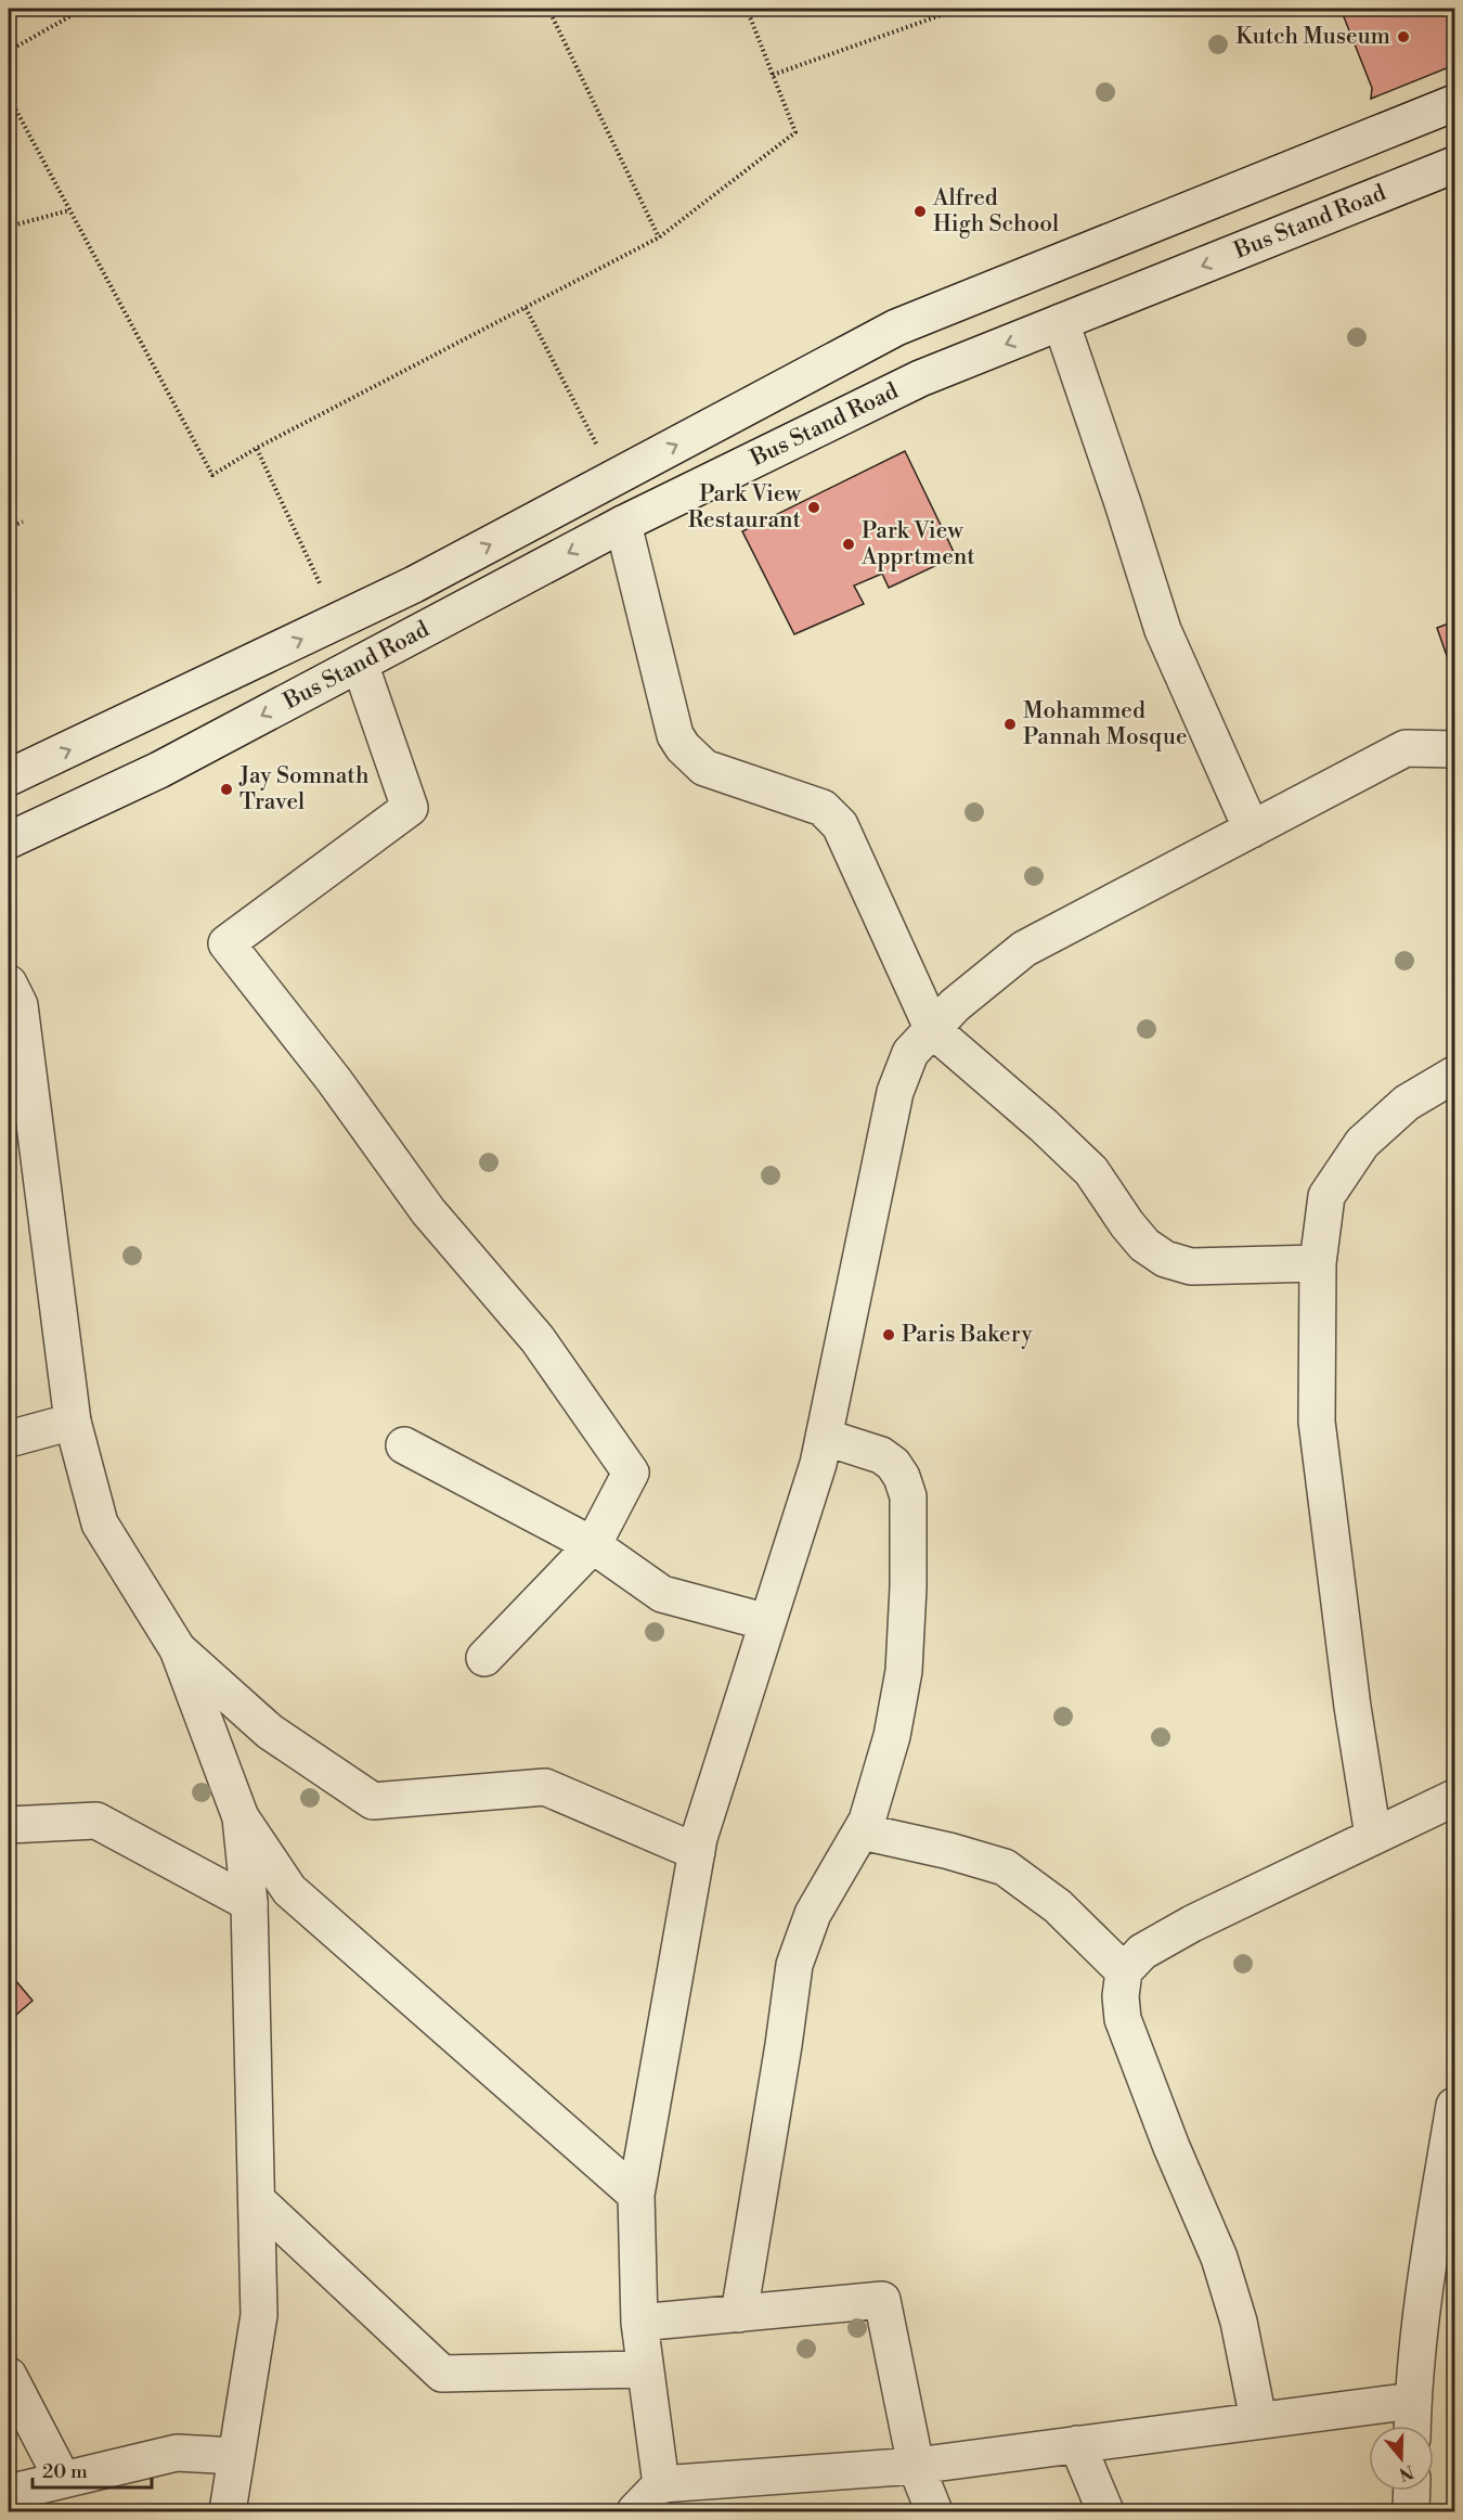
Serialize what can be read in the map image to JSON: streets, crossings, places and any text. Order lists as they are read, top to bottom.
{
  "streets": {
    "street": ["Bus Stand Road"]
  },
  "places": [
    "Kutch Museum",
    "Alfred High School",
    "Park View Restaurant",
    "Park View Apprtment",
    "Mohammed Pannah Mosque",
    "Jay Somnath Travel",
    "Paris Bakery"
  ],
  "scale_bar": "20 m",
  "north": "bottom"
}
